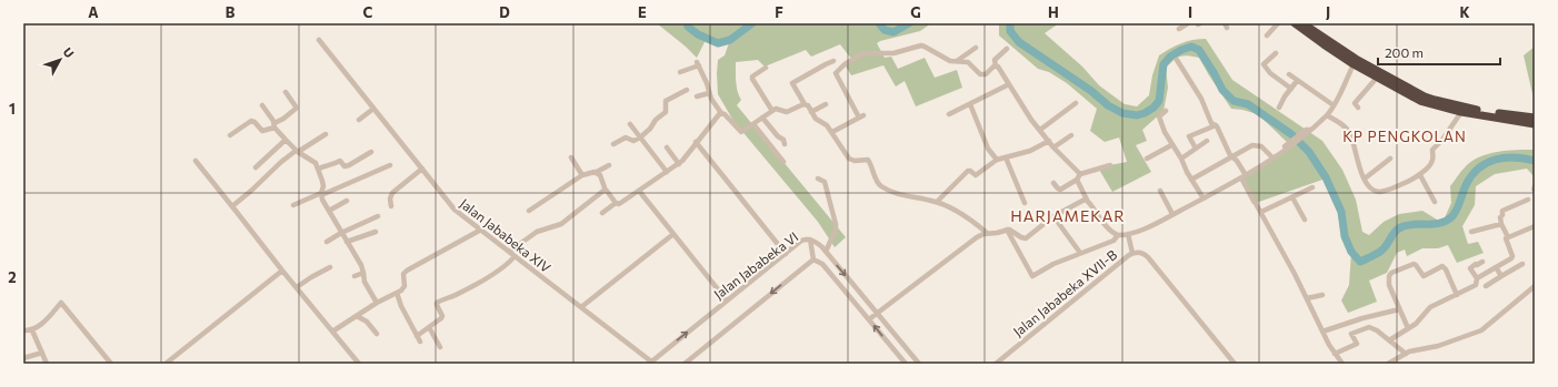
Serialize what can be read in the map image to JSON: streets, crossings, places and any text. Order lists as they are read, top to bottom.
{
  "streets": {
    "street": ["Jalan Jababeka XIV", "Jalan Jababeka VI", "Jalan Jababeka XVII-B"]
  },
  "crossings": [
    ["Jalan Jababeka XIV", "Jalan Jababeka VI"]
  ],
  "districts": ["KP PENGKOLAN", "HARJAMEKAR"],
  "scale_bar": "200 m",
  "north": "top right",
  "grid": {
    "columns": [
      "A",
      "B",
      "C",
      "D",
      "E",
      "F",
      "G",
      "H",
      "I",
      "J",
      "K"
    ],
    "rows": ["1", "2"]
  }
}
